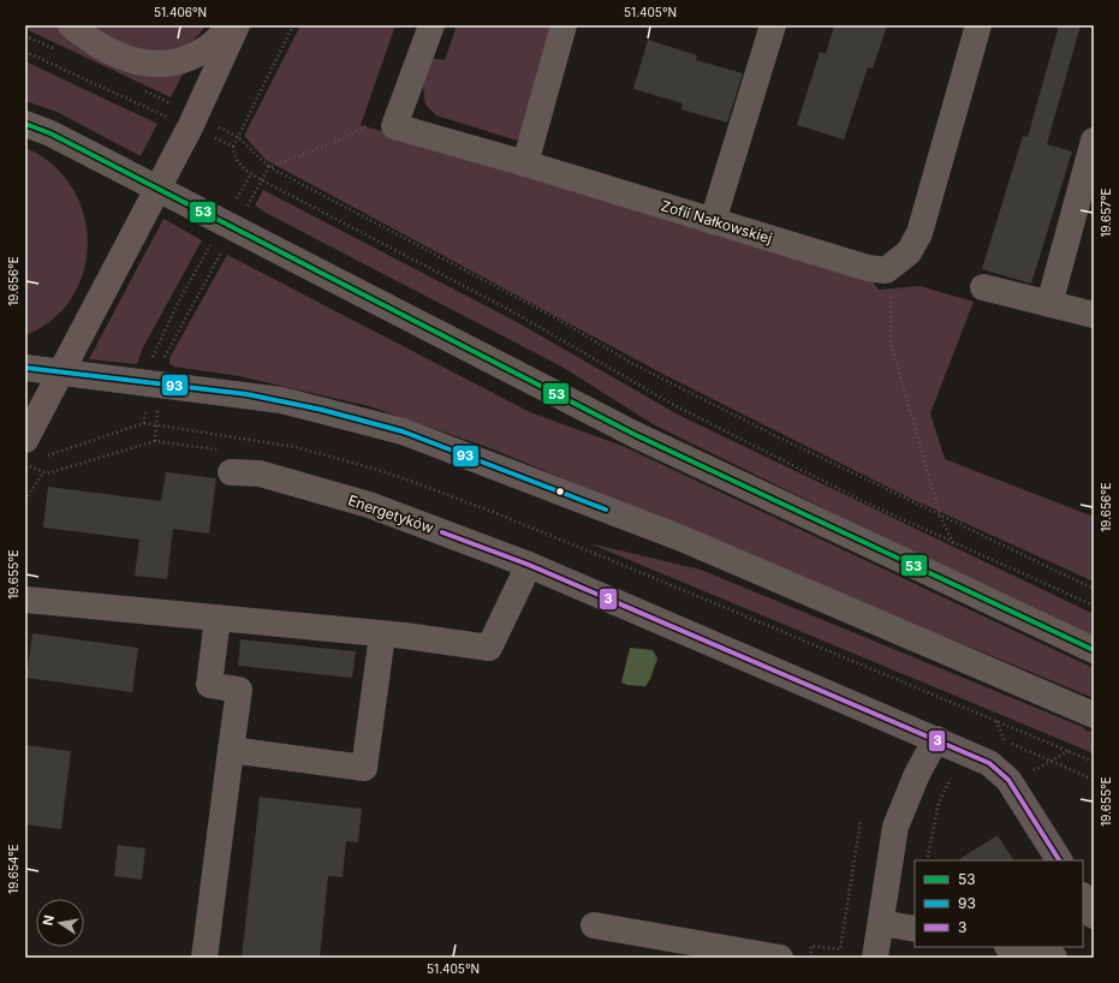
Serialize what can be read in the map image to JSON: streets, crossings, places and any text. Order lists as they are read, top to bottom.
{
  "streets": {
    "street": ["Zofii Nałkowskiej", "Energetyków"]
  },
  "lines": ["transit line 53", "transit line 93", "transit line 3"],
  "legend": ["53", "93", "3"],
  "north": "left",
  "coordinates": [
    "51.406°N",
    "51.405°N",
    "19.657°E",
    "19.656°E",
    "19.655°E",
    "19.654°E"
  ]
}
